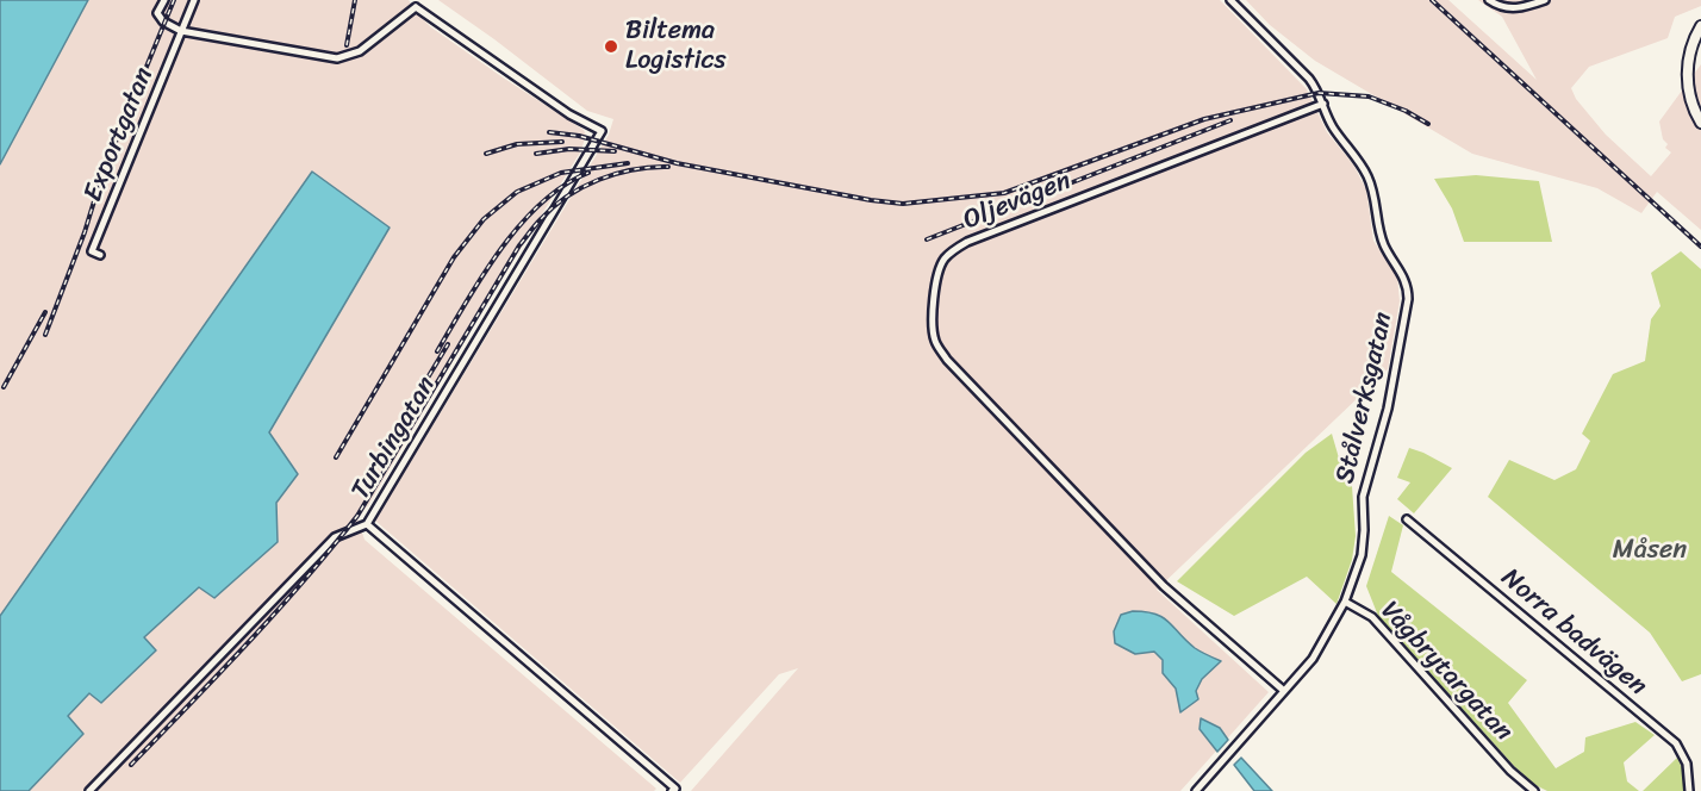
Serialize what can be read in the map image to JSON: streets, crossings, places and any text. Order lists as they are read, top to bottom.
{
  "streets": {
    "street": [
      "Exportgatan",
      "Oljevägen",
      "Stålverksgatan",
      "Turbingatan",
      "Norra badvägen",
      "Vågbrytargatan"
    ]
  },
  "crossings": [
    ["Oljevägen", "Stålverksgatan"],
    ["Oljevägen", "Vågbrytargatan"],
    ["Stålverksgatan", "Vågbrytargatan"]
  ],
  "parks": ["Måsen"],
  "places": ["Biltema Logistics"]
}
